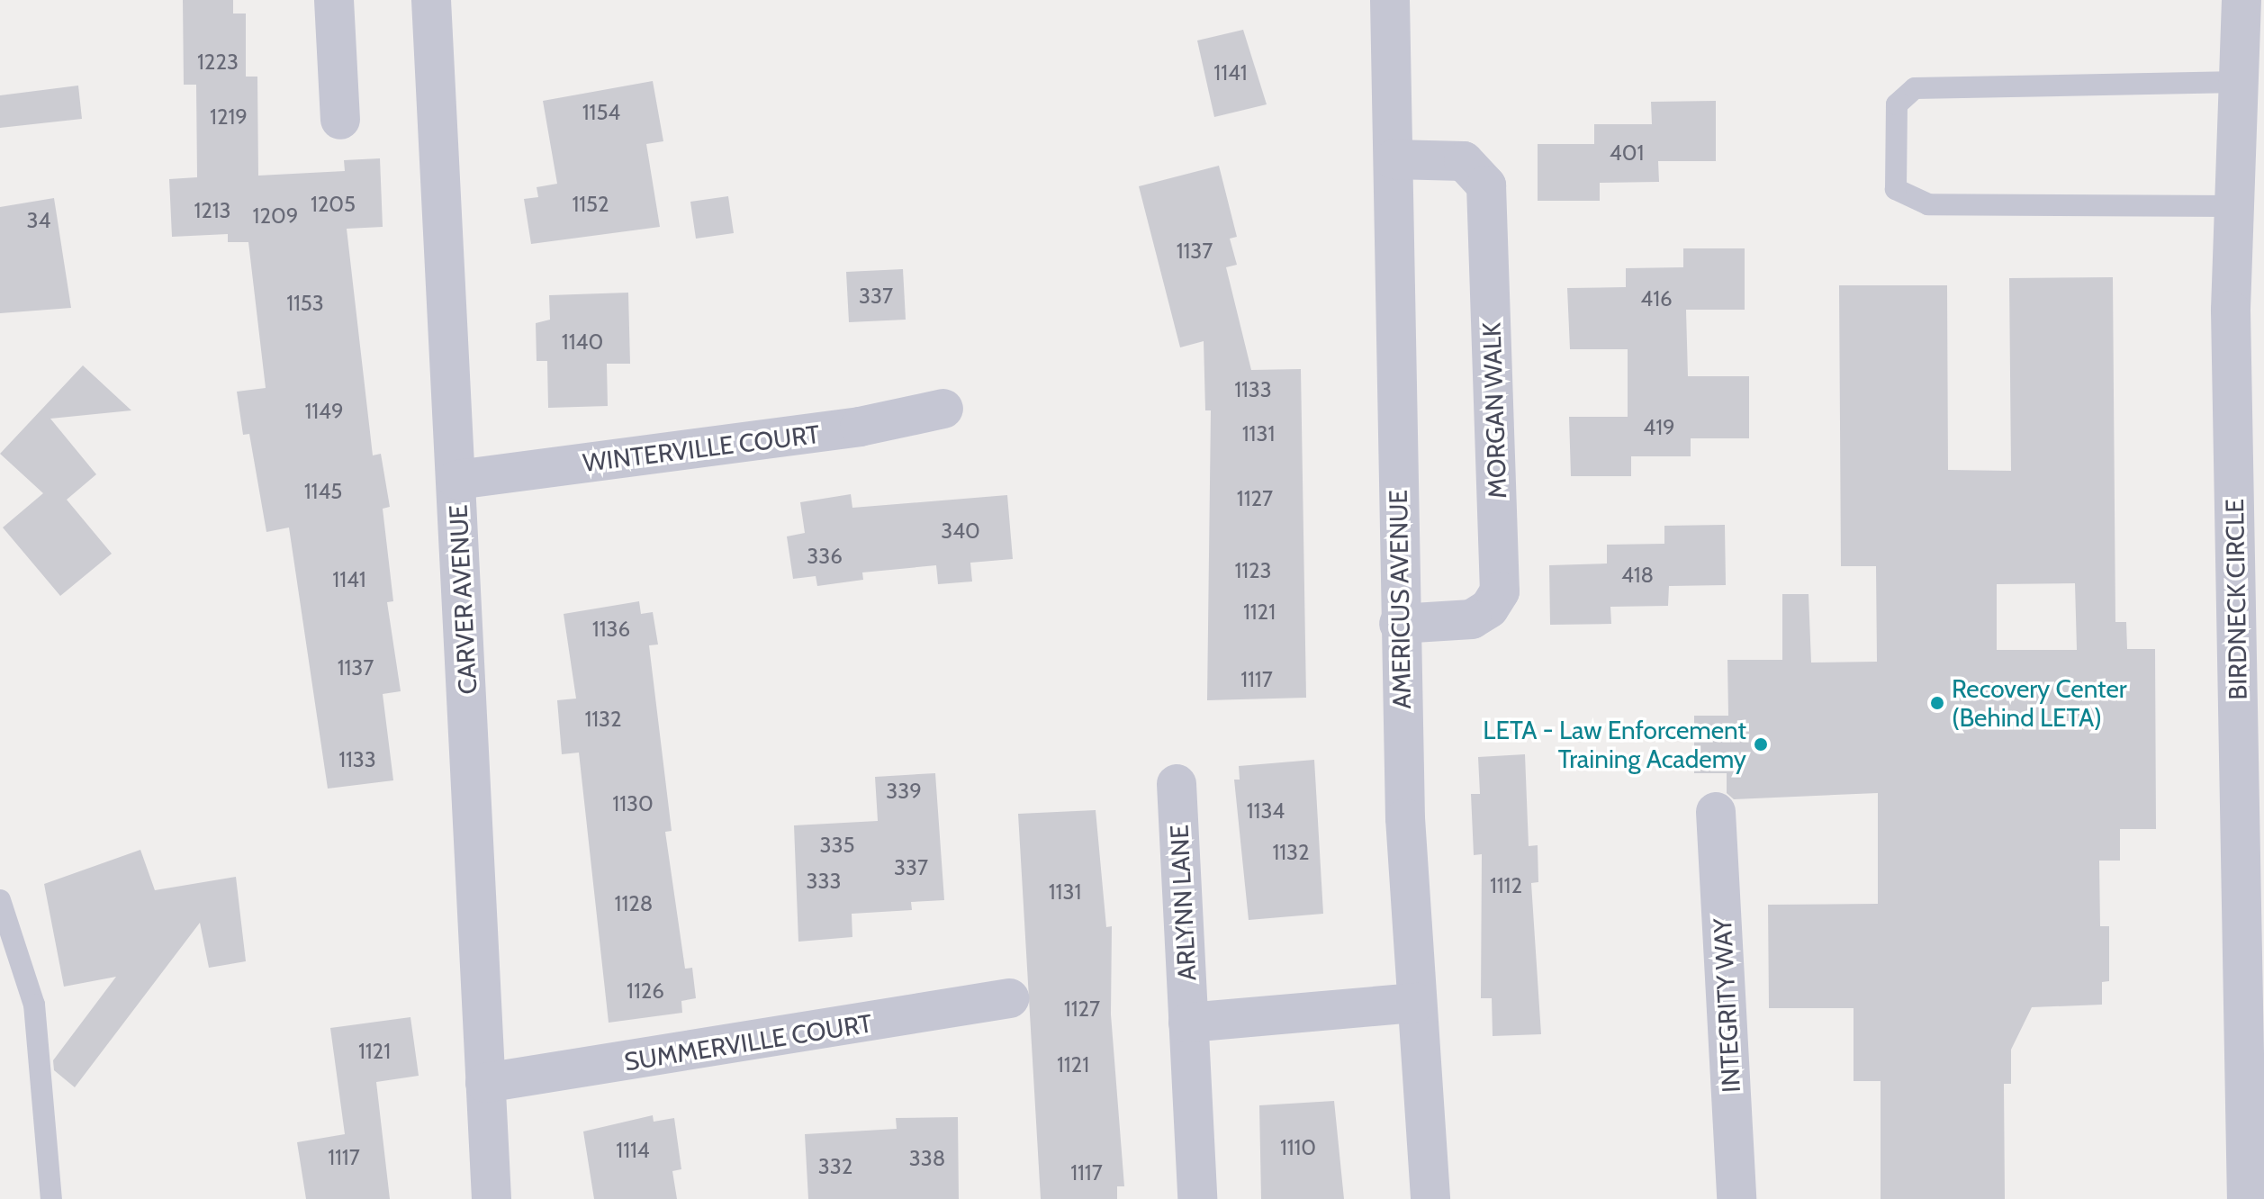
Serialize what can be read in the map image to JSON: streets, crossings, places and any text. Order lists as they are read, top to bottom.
{
  "streets": {
    "street": [
      "MORGAN WALK",
      "WINTERVILLE COURT",
      "CARVER AVENUE",
      "AMERICUS AVENUE",
      "BIRDNECK CIRCLE",
      "ARLYNN LANE",
      "INTEGRITY WAY",
      "SUMMERVILLE COURT"
    ]
  },
  "crossings": [
    ["MORGAN WALK", "AMERICUS AVENUE"],
    ["WINTERVILLE COURT", "CARVER AVENUE"],
    ["CARVER AVENUE", "SUMMERVILLE COURT"]
  ],
  "places": ["Recovery Center (Behind LETA)", "LETA - Law Enforcement Training Academy"],
  "house_numbers": [
    "1223",
    "1141",
    "1154",
    "1219",
    "401",
    "1205",
    "1152",
    "1213",
    "1209",
    "34",
    "1137",
    "337",
    "416",
    "1153",
    "1140",
    "1133",
    "1149",
    "419",
    "1131",
    "1145",
    "1127",
    "340",
    "336",
    "1123",
    "418",
    "1141",
    "1121",
    "1136",
    "1137",
    "1117",
    "1132",
    "1133",
    "339",
    "1130",
    "1134",
    "335",
    "1132",
    "337",
    "333",
    "1112",
    "1131",
    "1128",
    "1126",
    "1127",
    "1121",
    "1121",
    "1110",
    "1114",
    "1117",
    "338",
    "332",
    "1117"
  ]
}
